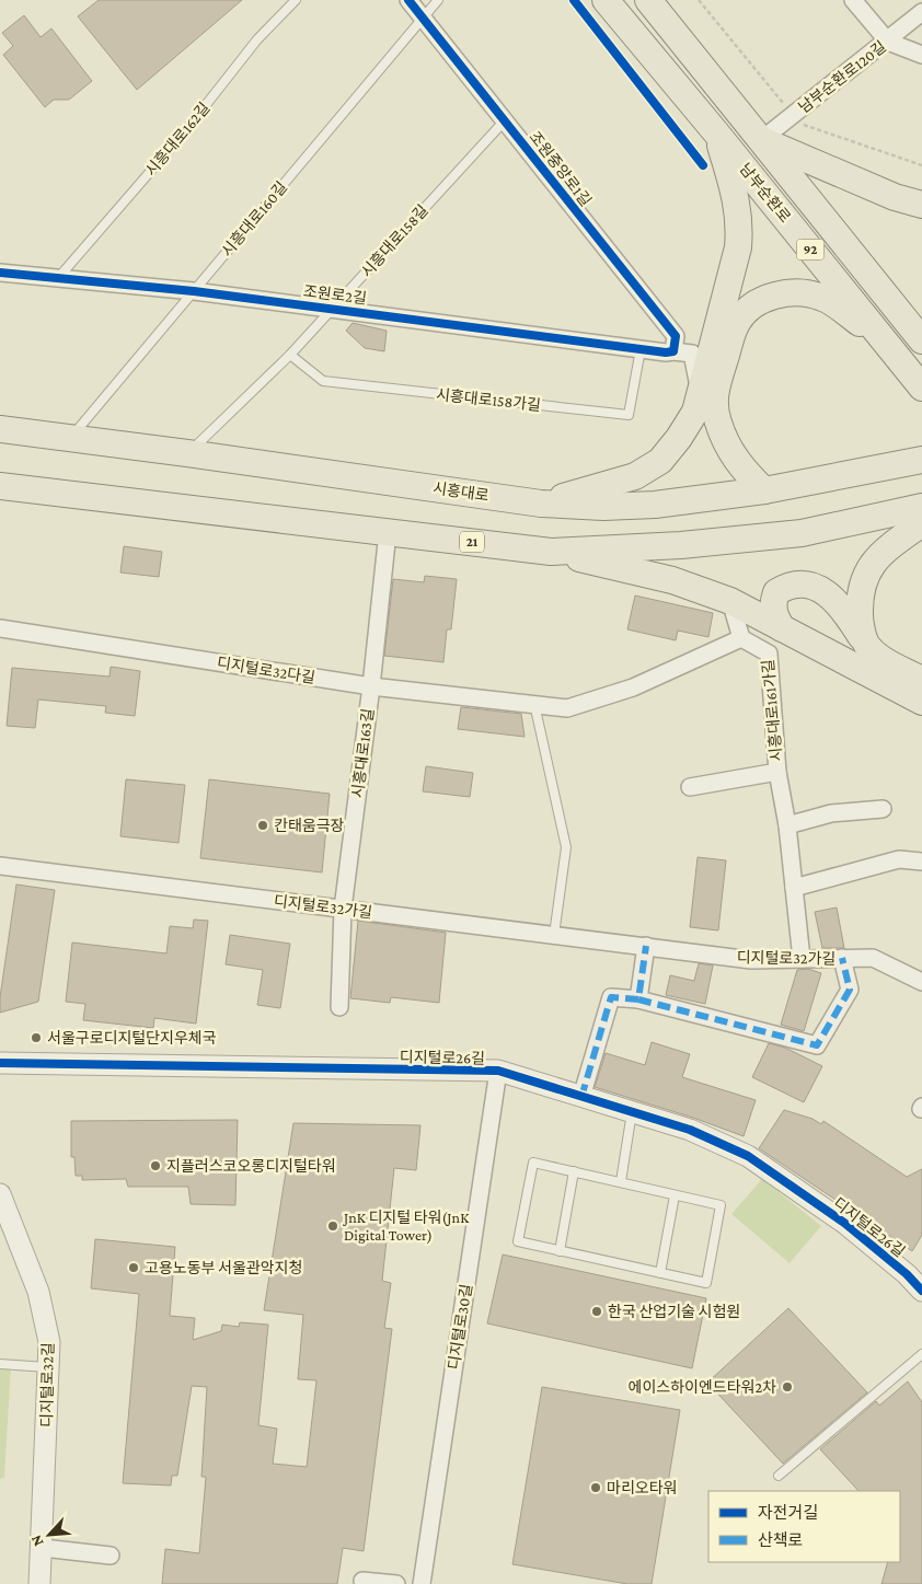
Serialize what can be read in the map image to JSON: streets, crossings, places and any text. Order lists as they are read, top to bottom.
{
  "streets": {
    "main road": [
      "남부순환로",
      "92",
      "시흥대로",
      "21"
    ],
    "street": [
      "남부순환로120길",
      "조원중앙로1길",
      "조원로2길",
      "디지털로32다길",
      "시흥대로161가길",
      "시흥대로163길",
      "디지털로32가길",
      "디지털로26길",
      "디지털로30길",
      "디지털로32길"
    ],
    "lane": [
      "시흥대로162길",
      "시흥대로160길",
      "시흥대로158길",
      "시흥대로158가길"
    ]
  },
  "crossings": [
    ["남부순환로120길", "남부순환로"],
    ["시흥대로162길", "조원로2길"],
    ["조원중앙로1길", "시흥대로160길"],
    ["조원중앙로1길", "시흥대로158길"],
    ["조원중앙로1길", "조원로2길"],
    ["시흥대로160길", "조원로2길"],
    ["시흥대로160길", "시흥대로"],
    ["시흥대로158길", "조원로2길"],
    ["시흥대로158길", "시흥대로158가길"],
    ["시흥대로158길", "시흥대로"],
    ["조원로2길", "시흥대로158가길"],
    ["21", "시흥대로163길"],
    ["디지털로32다길", "시흥대로161가길"],
    ["디지털로32다길", "시흥대로163길"],
    ["시흥대로161가길", "디지털로32가길"],
    ["시흥대로163길", "디지털로32가길"],
    ["디지털로26길", "디지털로30길"]
  ],
  "places": [
    "칸태움극장",
    "서울구로디지털단지우체국",
    "지플러스코오롱디지털타워",
    "JnK 디지털 타워(JnK Digital Tower)",
    "고용노동부 서울관악지청",
    "한국 산업기술 시험원",
    "에이스하이엔드타워2차",
    "마리오타워"
  ],
  "legend": ["자전거길", "산책로"],
  "north": "bottom left"
}
